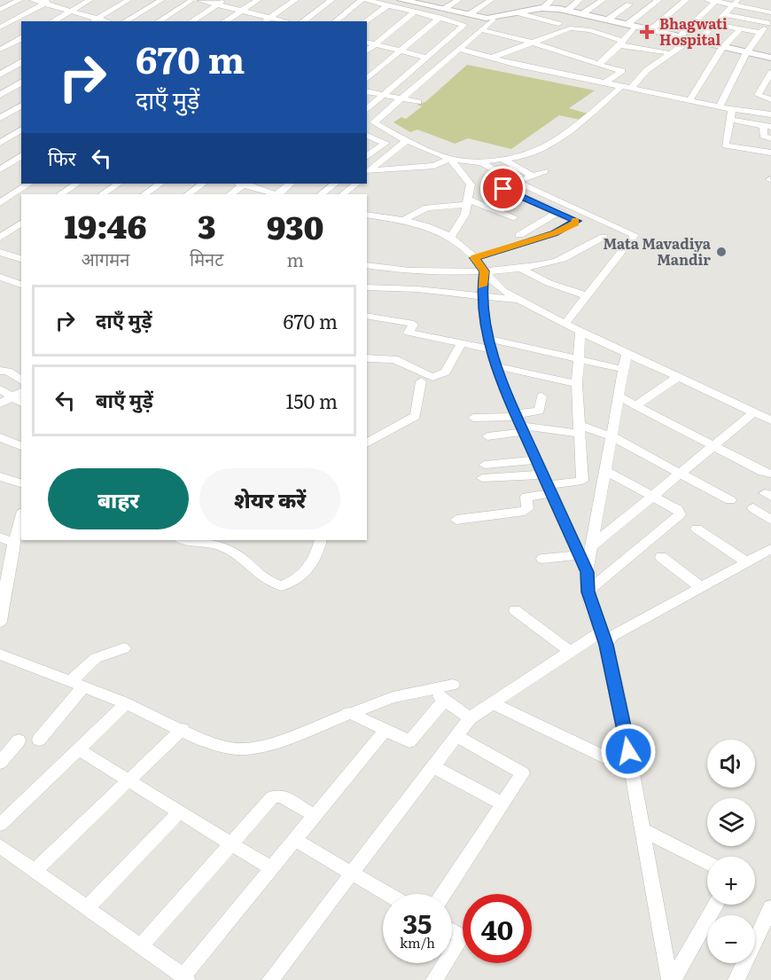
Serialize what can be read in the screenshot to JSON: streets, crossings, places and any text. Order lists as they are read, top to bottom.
{
  "places": {
    "health": ["Bhagwati Hospital"],
    "other": ["Mata Mavadiya Mandir"]
  },
  "page": {
    "turn": ["670 m", "दाएँ मुड़ें"],
    "then": "फिर",
    "eta": [
      "19:46",
      "आगमन",
      "3",
      "मिनट",
      "930",
      "m"
    ],
    "list": [
      {
        "name": "दाएँ मुड़ें",
        "value": "670 m"
      },
      {
        "name": "बाएँ मुड़ें",
        "value": "150 m"
      }
    ],
    "buttons": ["बाहर", "शेयर करें"],
    "map_buttons": ["+", "−"],
    "speed": "35 km/h",
    "limit": "40"
  }
}
